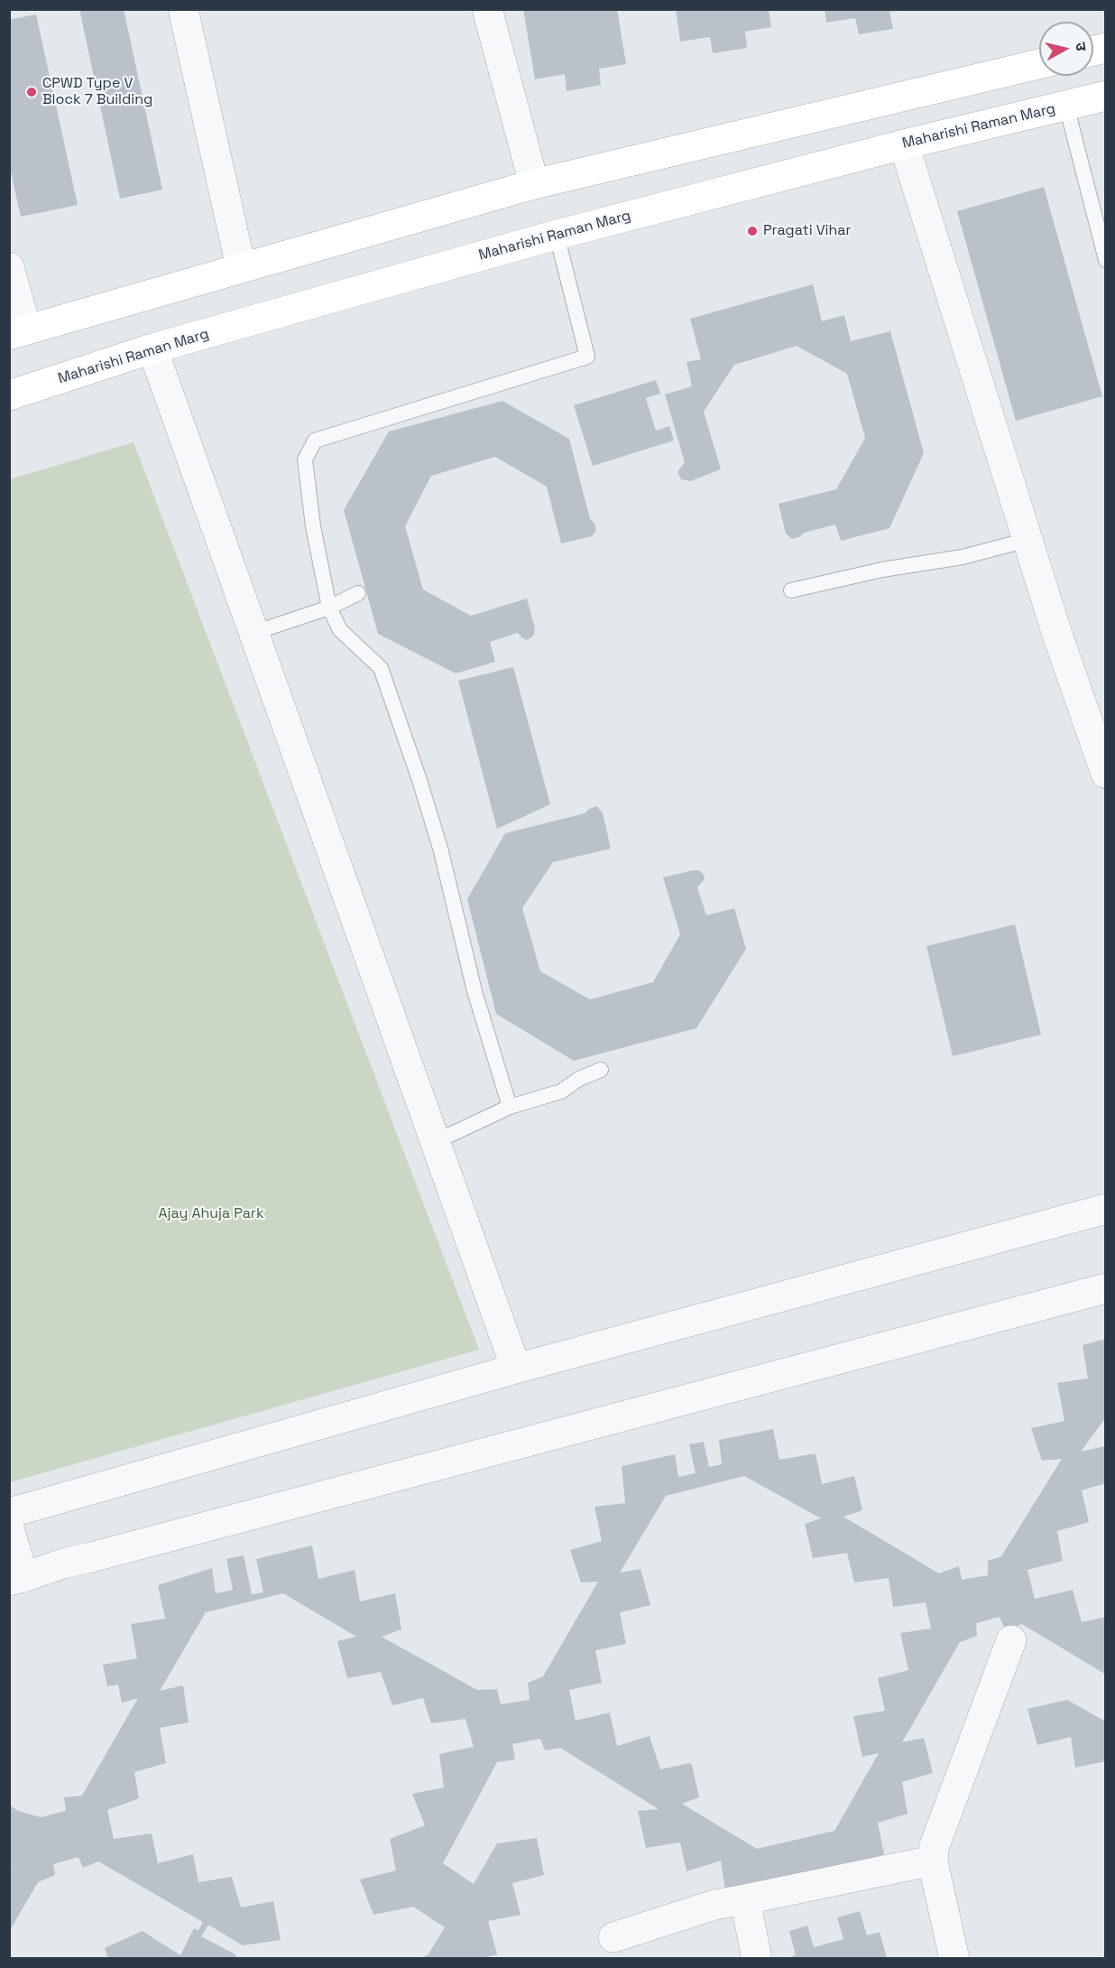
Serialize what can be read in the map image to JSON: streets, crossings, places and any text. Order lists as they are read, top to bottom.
{
  "streets": {
    "main road": ["Maharishi Raman Marg"]
  },
  "parks": ["Ajay Ahuja Park"],
  "places": ["CPWD Type V Block 7 Building", "Pragati Vihar"],
  "north": "right"
}
